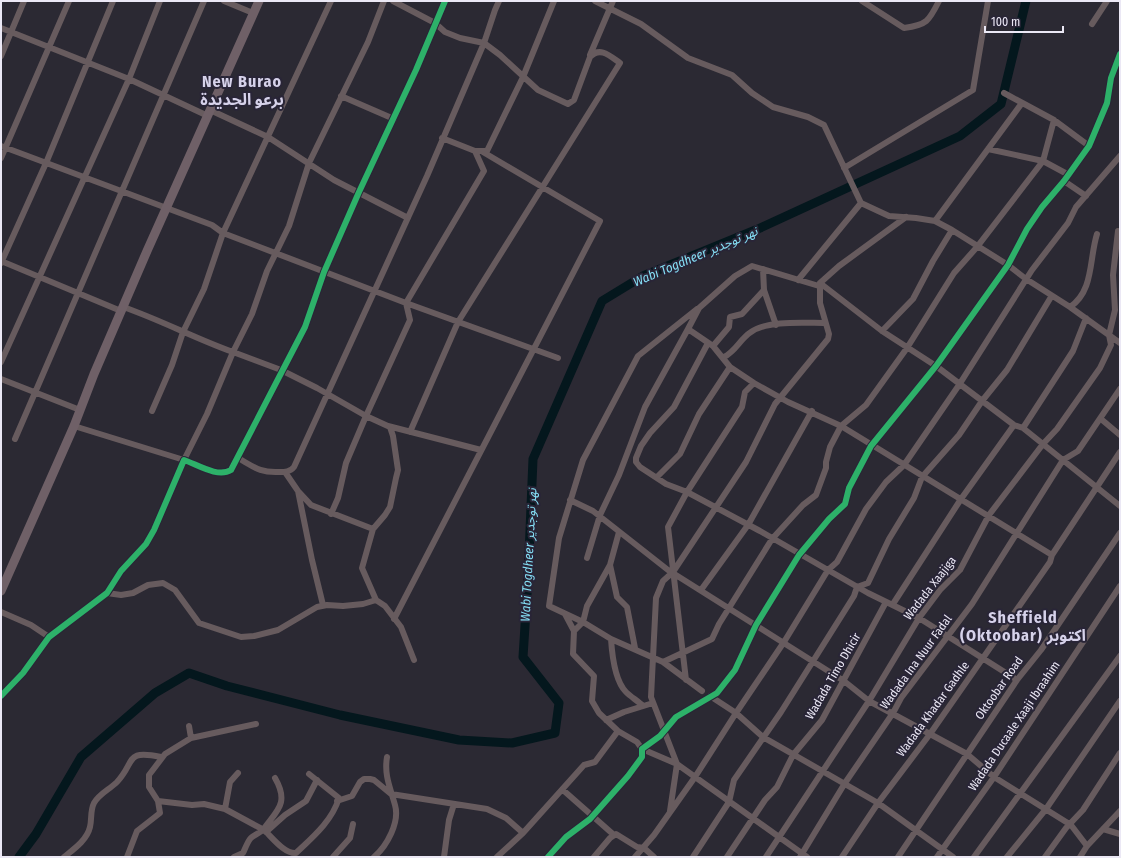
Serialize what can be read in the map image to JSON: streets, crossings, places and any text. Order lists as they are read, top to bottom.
{
  "streets": {
    "street": [
      "Wadada Xaajiga",
      "Wadada Ina Nuur Fadal",
      "Wadada Timo Dhicir",
      "Oktoobar Road",
      "Wadada Khadar Gadhle",
      "Wadada Ducaale Xaaji Ibraahim"
    ]
  },
  "districts": ["New Burao برعو الجديدة", "Sheffield (Oktoobar) اكتوبر"],
  "water": ["Wabi Togdheer نهر توجدير"],
  "scale_bar": "100 m"
}
